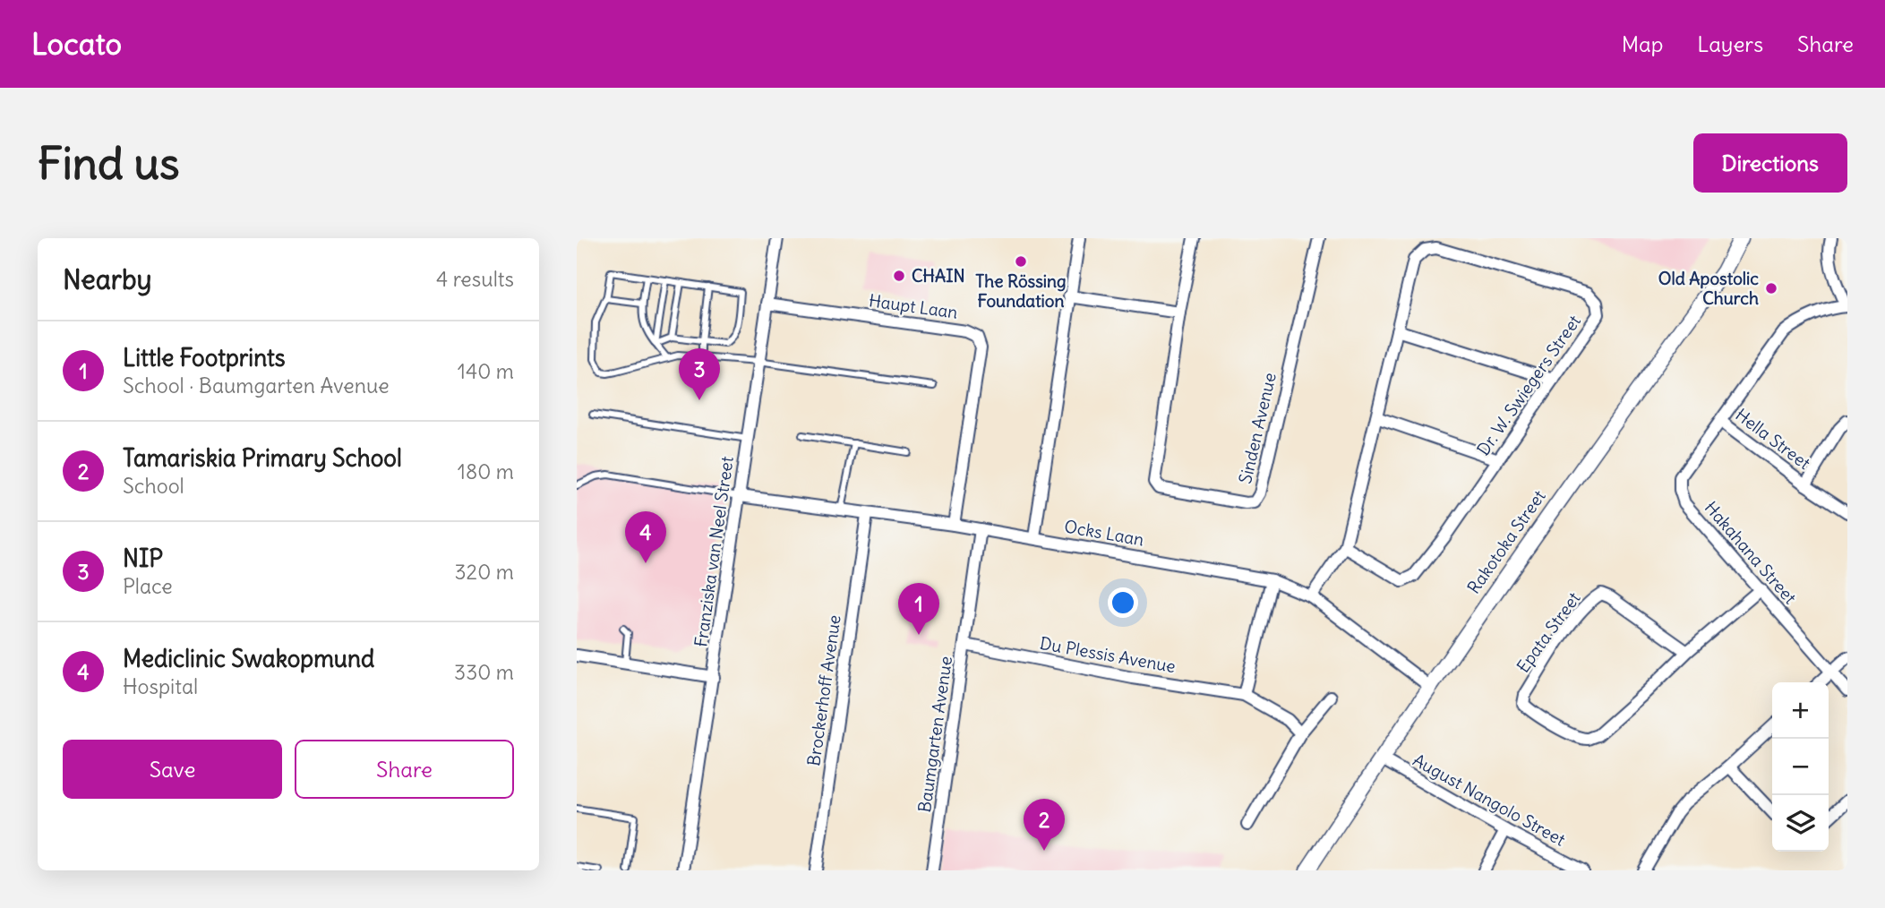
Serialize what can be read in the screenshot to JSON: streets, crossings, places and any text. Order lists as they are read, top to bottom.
{
  "streets": {
    "street": [
      "Haupt Laan",
      "Dr. W. Swiegers Street",
      "Sinden Avenue",
      "Hella Street",
      "Ocks Laan",
      "Rakotoka Street",
      "Franziska van Neel Street",
      "Hakahana Street",
      "Epata Street",
      "Du Plessis Avenue",
      "Brockerhoff Avenue",
      "Baumgarten Avenue",
      "August Nangolo Street"
    ]
  },
  "crossings": [
    ["Haupt Laan", "Ocks Laan"],
    ["Haupt Laan", "Franziska van Neel Street"],
    ["Dr. W. Swiegers Street", "Ocks Laan"],
    ["Hella Street", "Hakahana Street"],
    ["Ocks Laan", "Rakotoka Street"],
    ["Ocks Laan", "Franziska van Neel Street"],
    ["Ocks Laan", "Brockerhoff Avenue"],
    ["Ocks Laan", "Baumgarten Avenue"],
    ["Rakotoka Street", "August Nangolo Street"],
    ["Hakahana Street", "Epata Street"],
    ["Du Plessis Avenue", "Baumgarten Avenue"]
  ],
  "places": ["The Rössing Foundation", "CHAIN", "Old Apostolic Church"],
  "page": {
    "header": "Locato",
    "nav": ["Map", "Layers", "Share"],
    "buttons": [
      "Directions",
      ["Save", "Share"]
    ],
    "title": "Find us",
    "heading": ["Nearby", "4 results"],
    "list": [
      {
        "mark": "1",
        "name": "Little Footprints",
        "note": "School · Baumgarten Avenue",
        "value": "140 m"
      },
      {
        "mark": "2",
        "name": "Tamariskia Primary School",
        "note": "School",
        "value": "180 m"
      },
      {
        "mark": "3",
        "name": "NIP",
        "note": "Place",
        "value": "320 m"
      },
      {
        "mark": "4",
        "name": "Mediclinic Swakopmund",
        "note": "Hospital",
        "value": "330 m"
      }
    ],
    "pins": [
      "3",
      "4",
      "1",
      "2"
    ],
    "map_buttons": ["+", "−"]
  }
}
